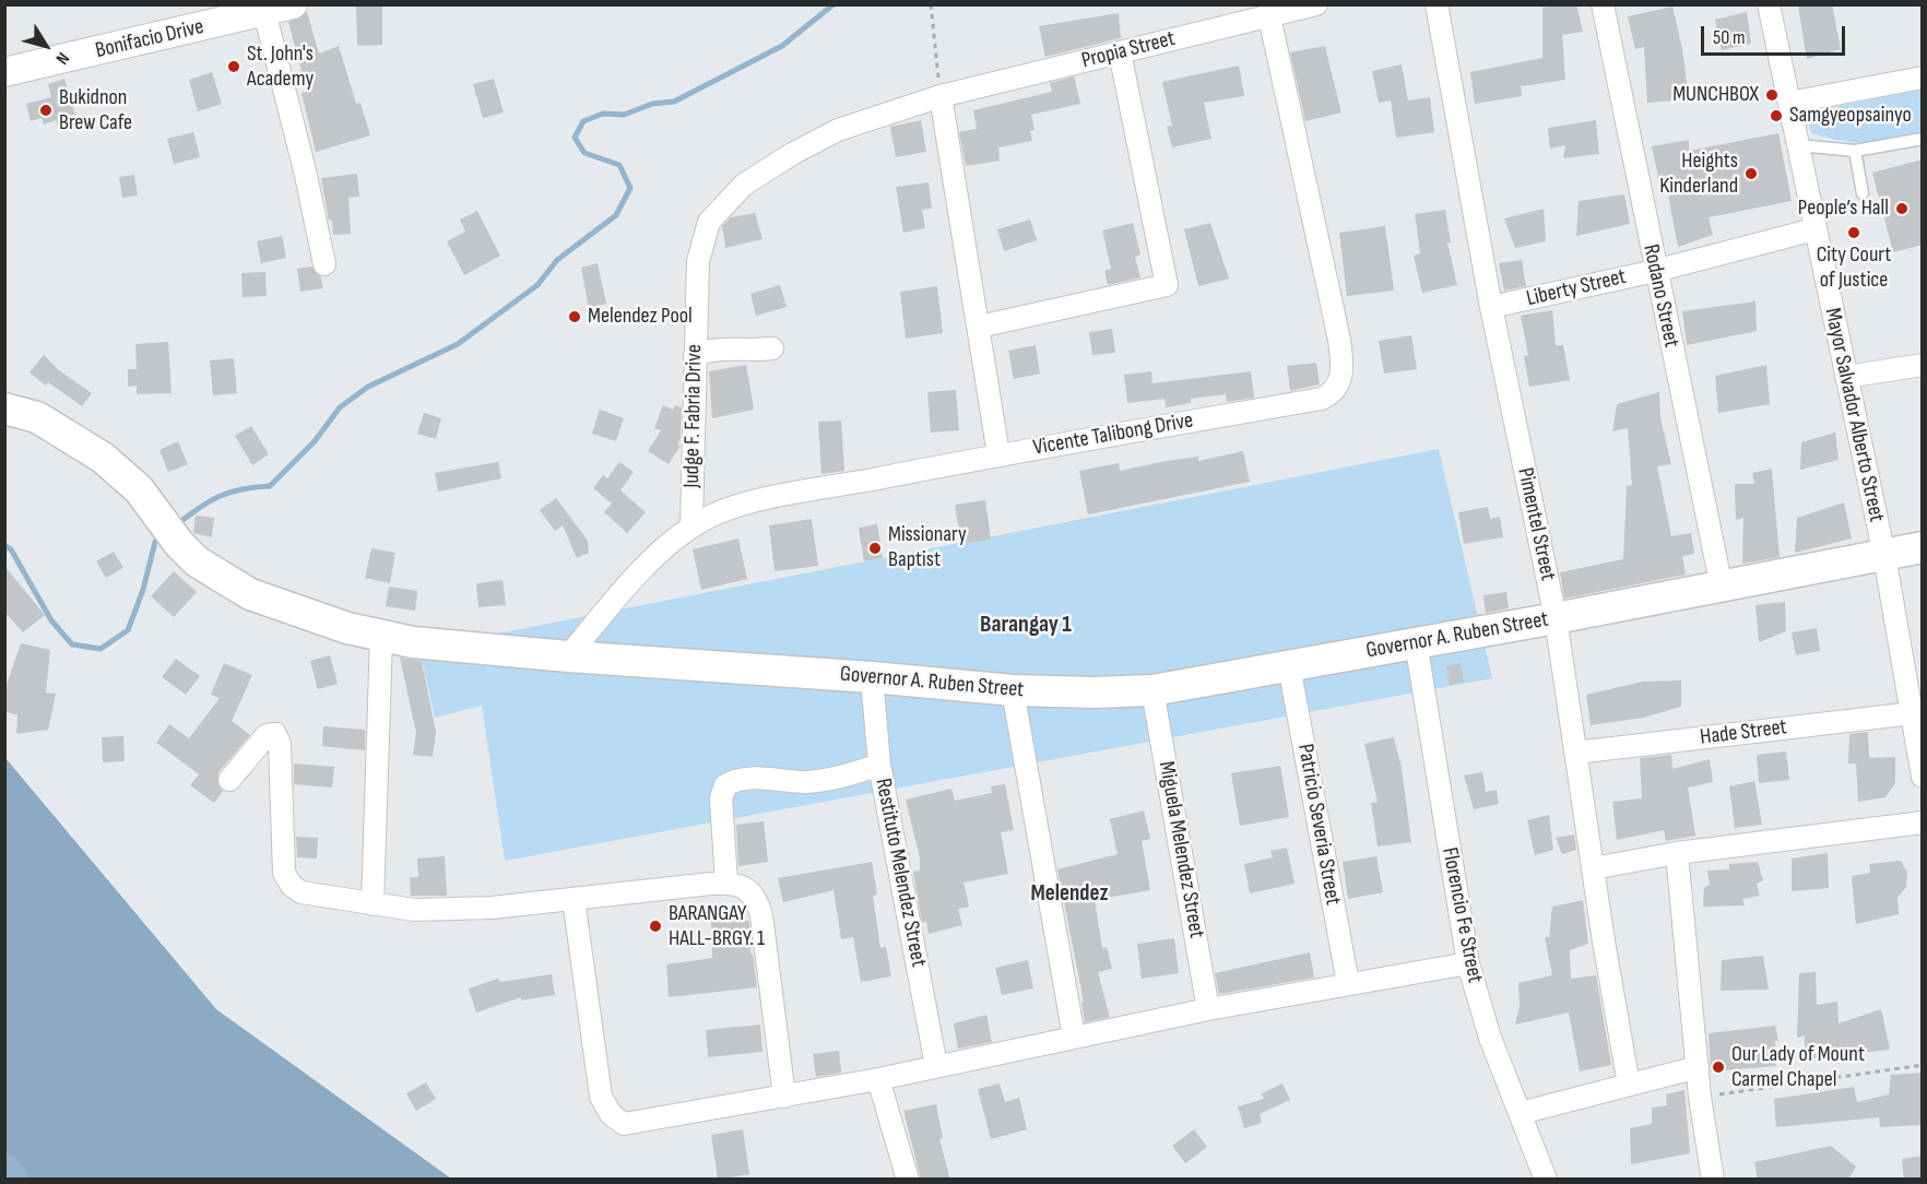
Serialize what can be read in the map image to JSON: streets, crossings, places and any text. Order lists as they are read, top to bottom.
{
  "streets": {
    "main road": ["Governor A. Ruben Street"],
    "street": [
      "Bonifacio Drive",
      "Propia Street",
      "Liberty Street",
      "Rodano Street",
      "Mayor Salvador Alberto Street",
      "Judge F. Fabria Drive",
      "Vicente Talibong Drive",
      "Pimentel Street",
      "Hade Street",
      "Patricio Severia Street",
      "Miguela Melendez Street",
      "Restituto Melendez Street",
      "Florencio Fe Street"
    ]
  },
  "crossings": [
    ["Propia Street", "Judge F. Fabria Drive"],
    ["Propia Street", "Vicente Talibong Drive"],
    ["Liberty Street", "Rodano Street"],
    ["Liberty Street", "Mayor Salvador Alberto Street"],
    ["Liberty Street", "Pimentel Street"],
    ["Rodano Street", "Governor A. Ruben Street"],
    ["Mayor Salvador Alberto Street", "Governor A. Ruben Street"],
    ["Mayor Salvador Alberto Street", "Hade Street"],
    ["Judge F. Fabria Drive", "Vicente Talibong Drive"],
    ["Vicente Talibong Drive", "Governor A. Ruben Street"],
    ["Pimentel Street", "Governor A. Ruben Street"],
    ["Pimentel Street", "Hade Street"],
    ["Governor A. Ruben Street", "Patricio Severia Street"],
    ["Governor A. Ruben Street", "Miguela Melendez Street"],
    ["Governor A. Ruben Street", "Restituto Melendez Street"],
    ["Governor A. Ruben Street", "Florencio Fe Street"]
  ],
  "districts": ["Barangay 1", "Melendez"],
  "places": [
    "St. John's Academy",
    "MUNCHBOX",
    "Bukidnon Brew Cafe",
    "Samgyeopsainyo",
    "Heights Kinderland",
    "People’s Hall",
    "City Court of Justice",
    "Melendez Pool",
    "Missionary Baptist",
    "BARANGAY HALL-BRGY. 1",
    "Our Lady of Mount Carmel Chapel"
  ],
  "scale_bar": "50 m",
  "north": "bottom right"
}
